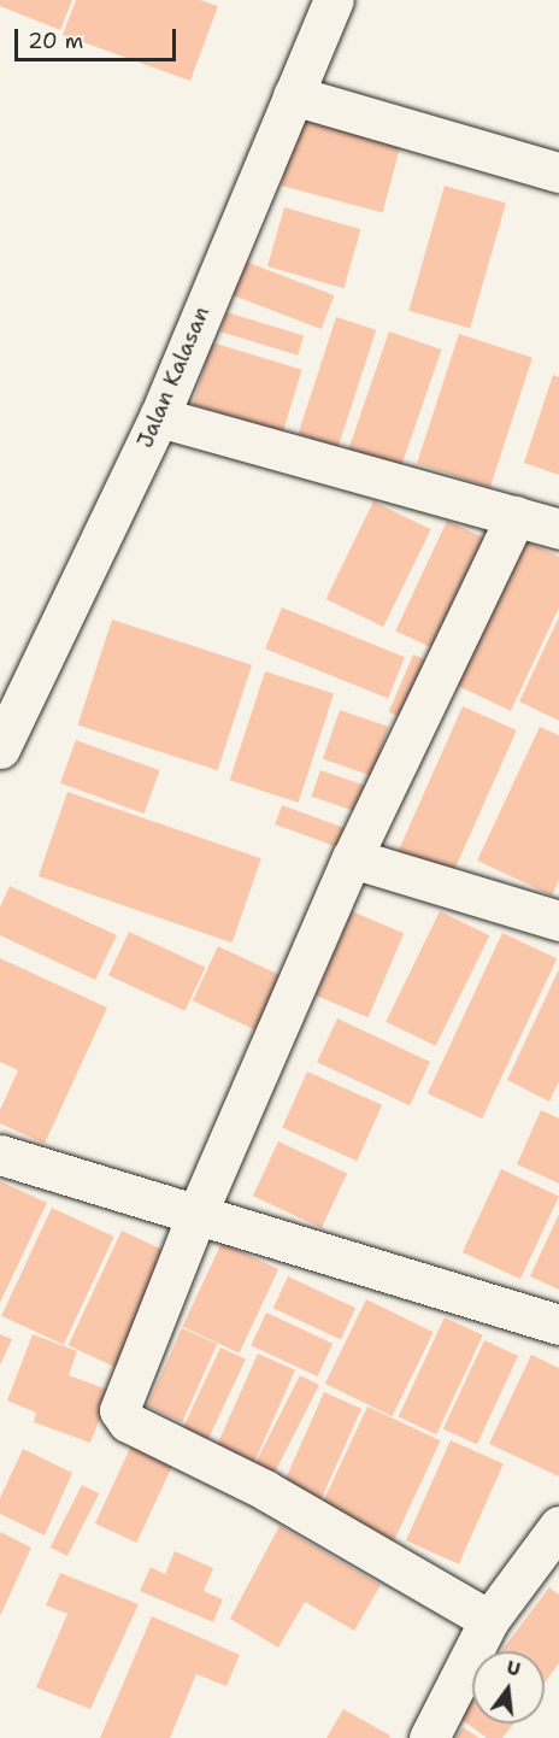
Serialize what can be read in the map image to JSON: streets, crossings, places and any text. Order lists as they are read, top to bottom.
{
  "streets": {
    "street": ["Jalan Kalasan"]
  },
  "scale_bar": "20 m",
  "north": "top"
}
